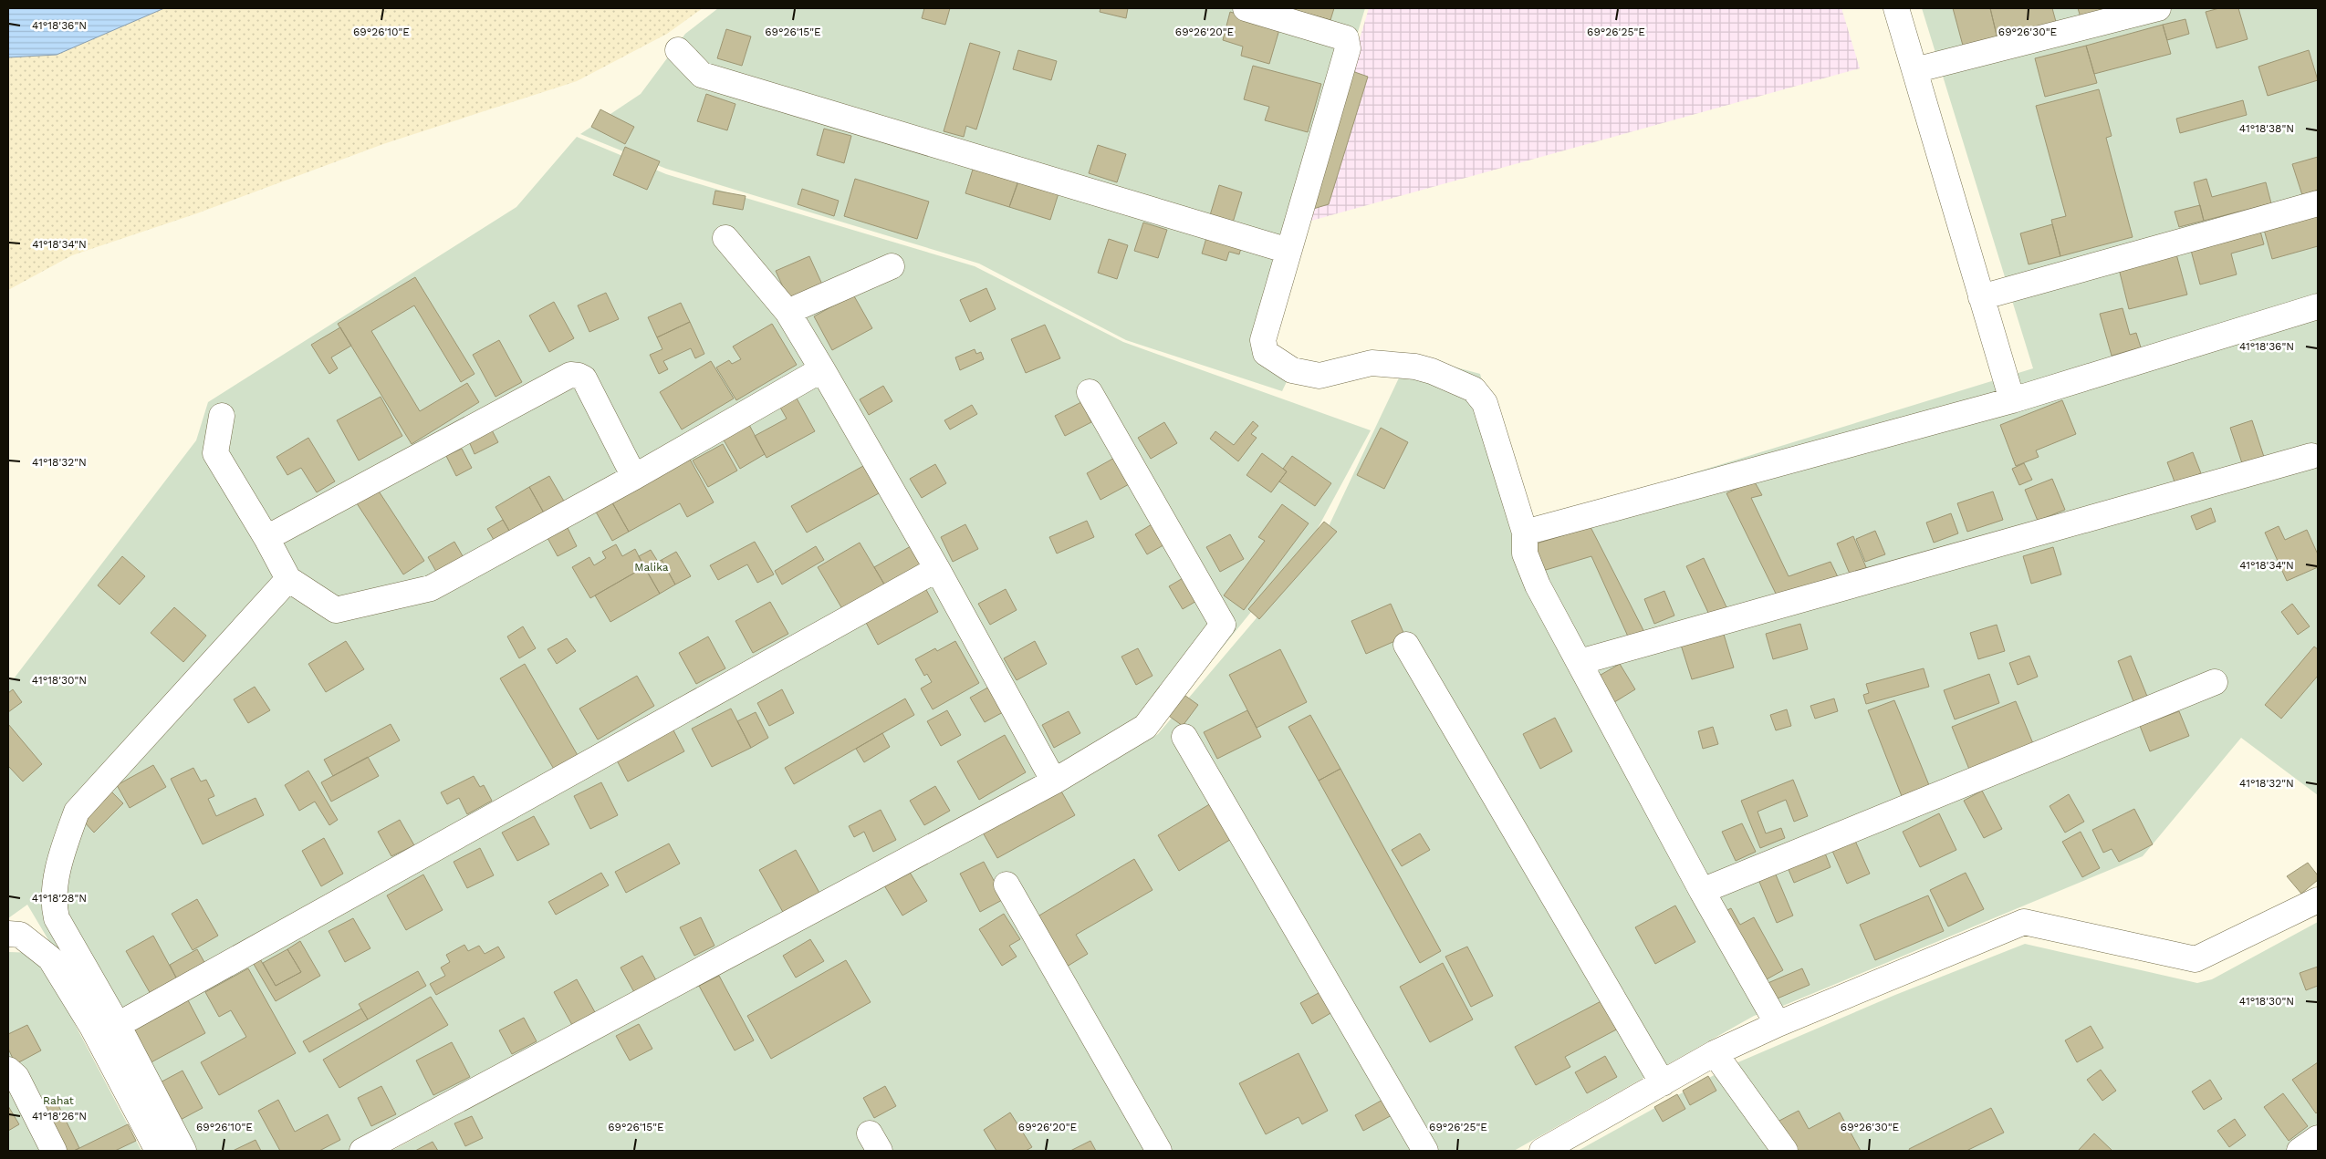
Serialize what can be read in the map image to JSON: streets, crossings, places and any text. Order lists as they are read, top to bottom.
{
  "parks": ["Malika", "Rahat"],
  "coordinates": [
    "41°18'36\"N",
    "69°26'10\"E",
    "69°26'15\"E",
    "69°26'20\"E",
    "69°26'25\"E",
    "69°26'30\"E",
    "41°18'38\"N",
    "41°18'34\"N",
    "41°18'32\"N",
    "41°18'30\"N",
    "41°18'28\"N",
    "41°18'26\"N"
  ]
}
